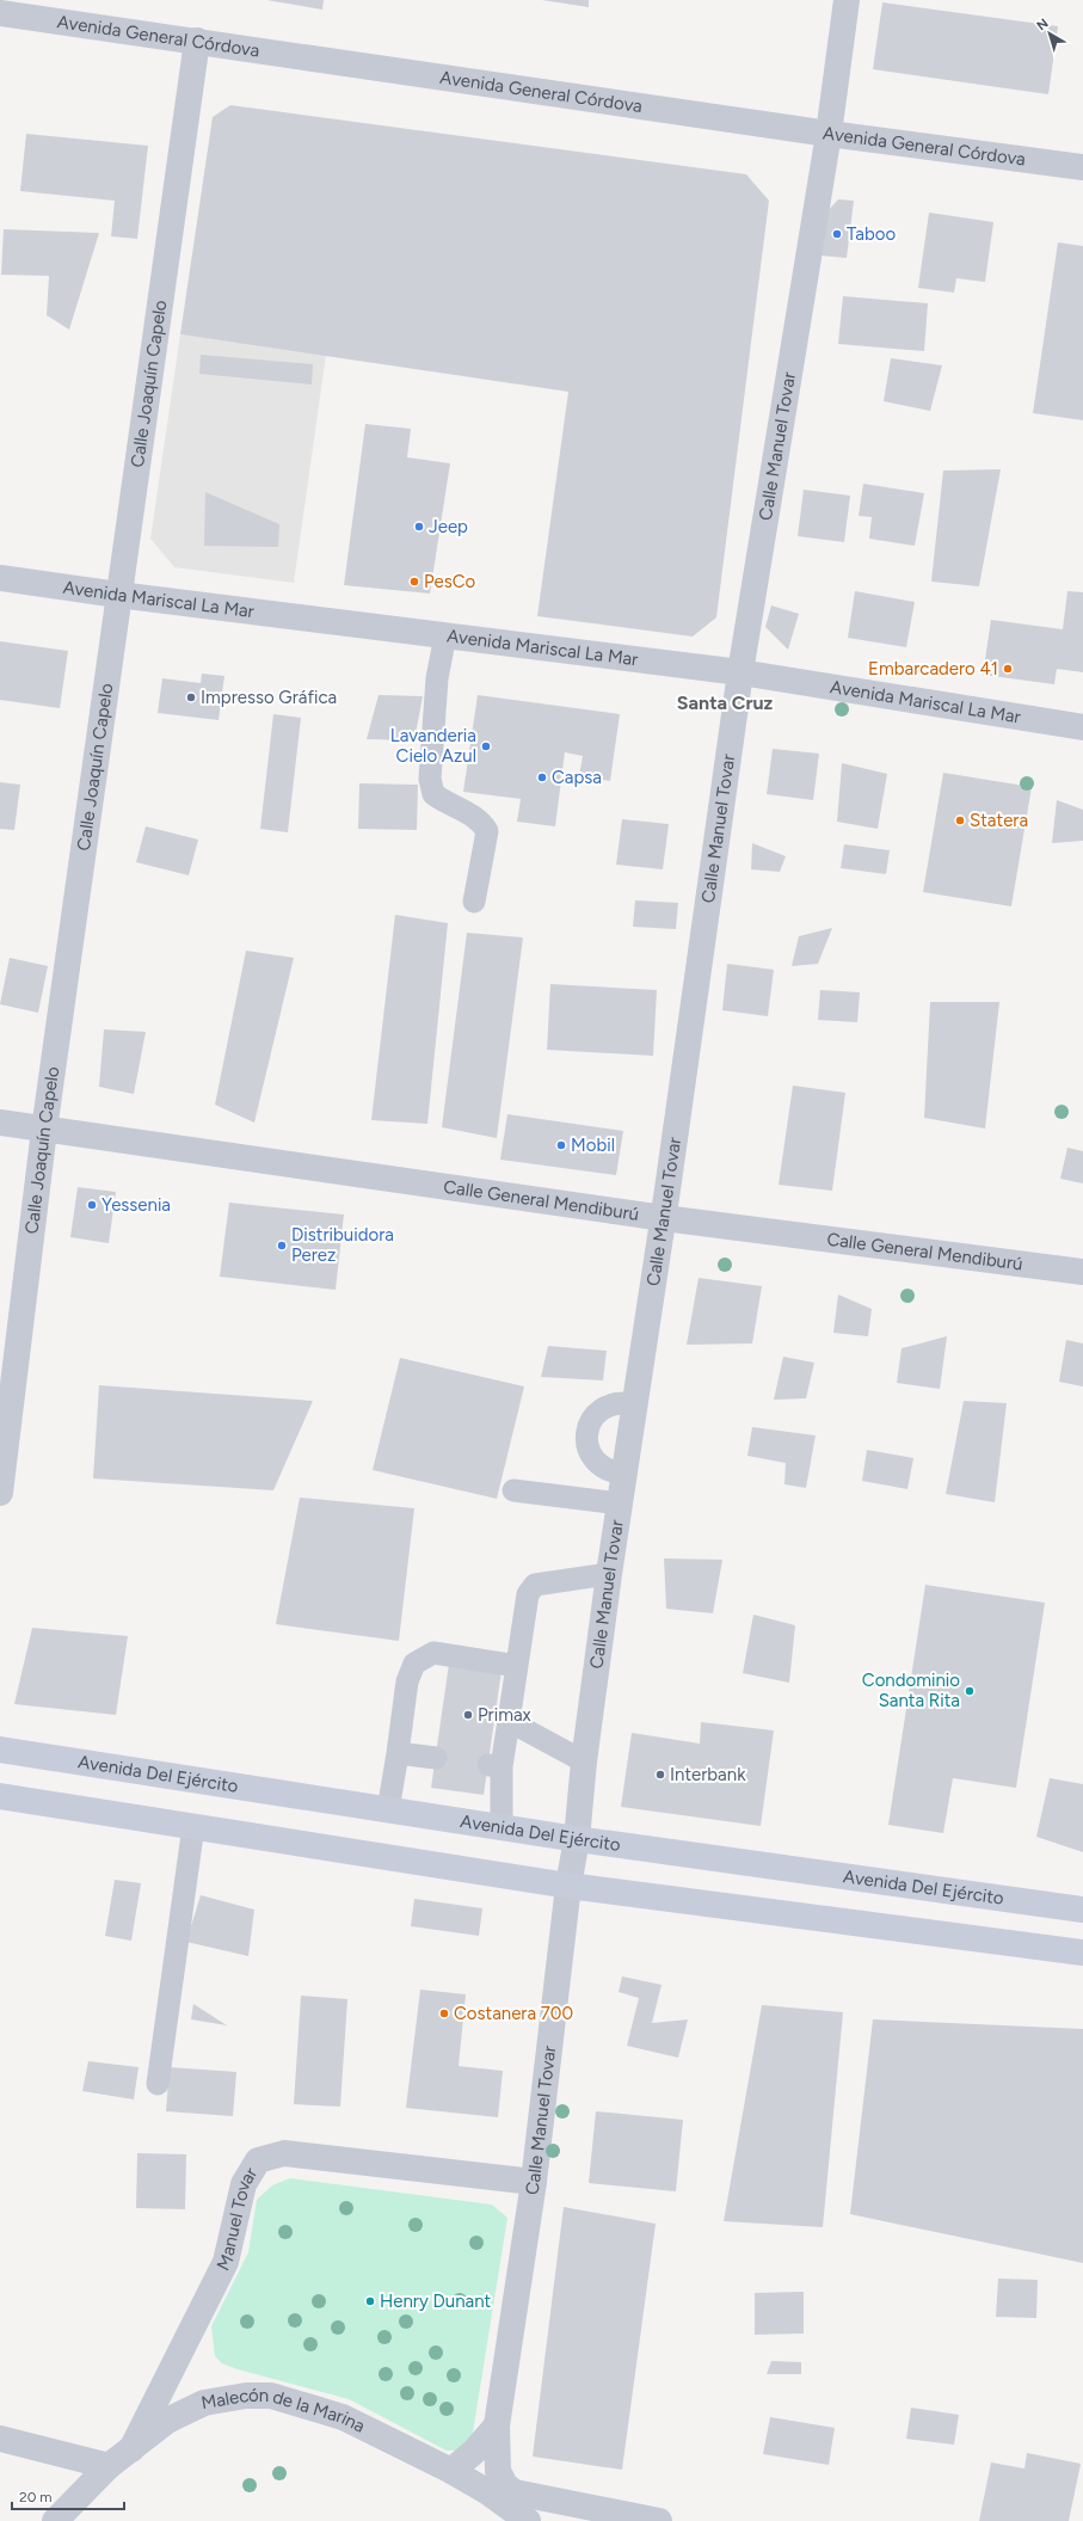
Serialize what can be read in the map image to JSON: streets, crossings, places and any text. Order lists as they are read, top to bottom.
{
  "streets": {
    "main road": ["Avenida Del Ejército"],
    "street": [
      "Avenida General Córdova",
      "Calle Joaquín Capelo",
      "Calle Manuel Tovar",
      "Avenida Mariscal La Mar",
      "Calle General Mendiburú",
      "Manuel Tovar",
      "Malecón de la Marina"
    ]
  },
  "crossings": [
    ["Avenida General Córdova", "Calle Joaquín Capelo"],
    ["Avenida General Córdova", "Calle Manuel Tovar"],
    ["Calle Joaquín Capelo", "Avenida Mariscal La Mar"],
    ["Calle Joaquín Capelo", "Calle General Mendiburú"],
    ["Calle Manuel Tovar", "Avenida Mariscal La Mar"],
    ["Calle Manuel Tovar", "Calle General Mendiburú"],
    ["Calle Manuel Tovar", "Avenida Del Ejército"],
    ["Calle Manuel Tovar", "Manuel Tovar"],
    ["Manuel Tovar", "Malecón de la Marina"]
  ],
  "districts": ["Santa Cruz"],
  "places": [
    "Taboo",
    "Jeep",
    "PesCo",
    "Embarcadero 41",
    "Impresso Gráfica",
    "Lavanderia Cielo Azul",
    "Capsa",
    "Statera",
    "Mobil",
    "Yessenia",
    "Distribuidora Perez",
    "Condominio Santa Rita",
    "Primax",
    "Interbank",
    "Costanera 700",
    "Henry Dunant"
  ],
  "scale_bar": "20 m",
  "north": "top left"
}
